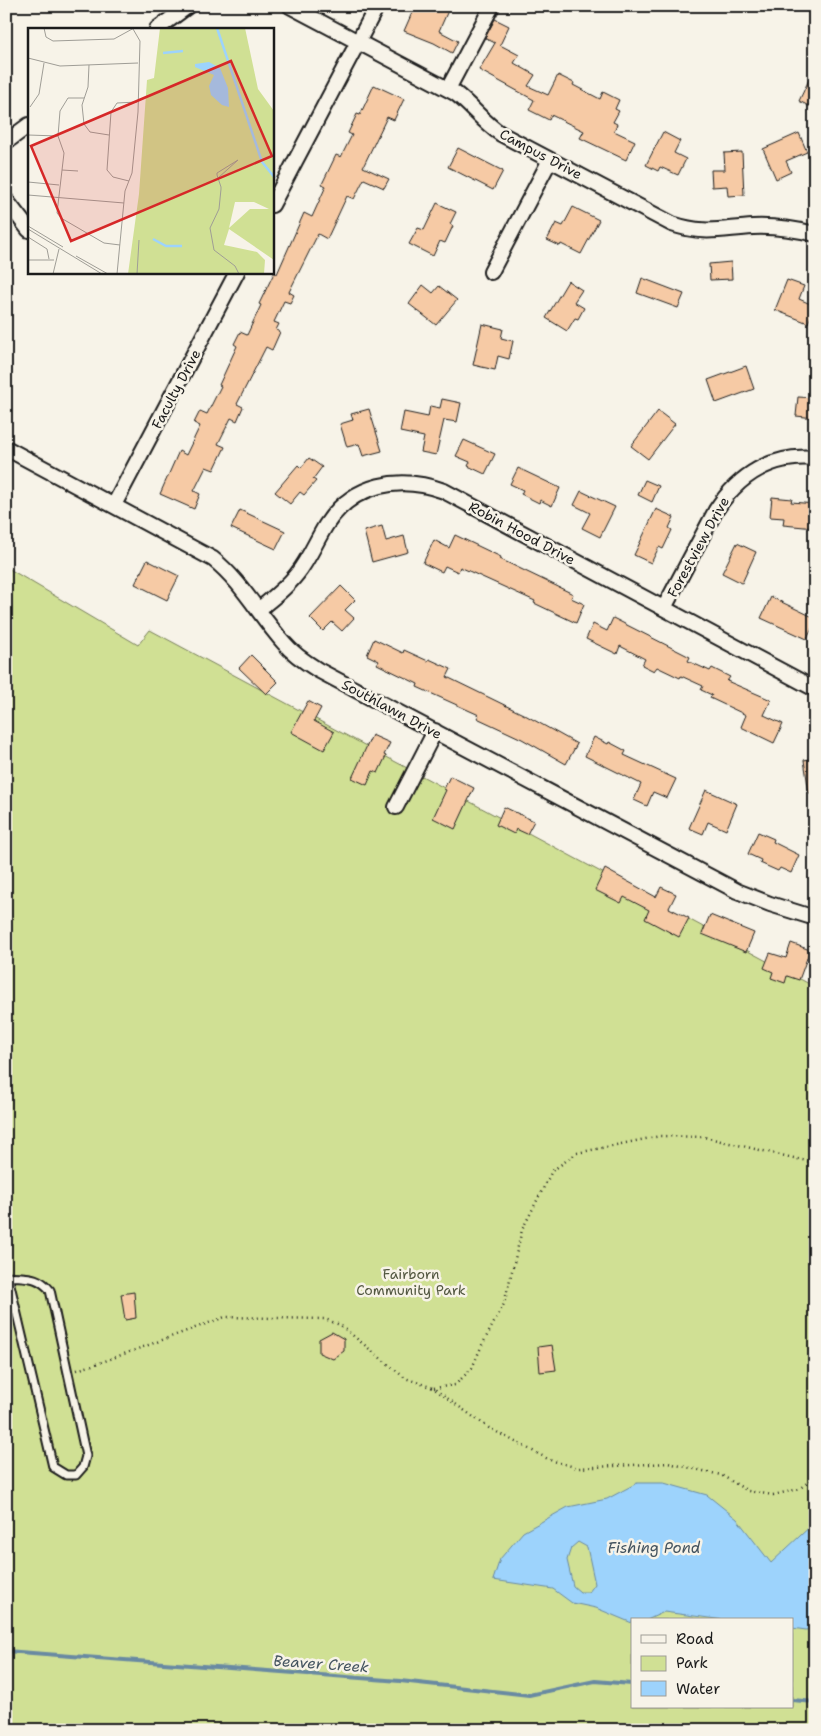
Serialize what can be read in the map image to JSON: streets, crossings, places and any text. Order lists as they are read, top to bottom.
{
  "streets": {
    "street": [
      "Campus Drive",
      "Faculty Drive",
      "Robin Hood Drive",
      "Forestview Drive",
      "Southlawn Drive"
    ]
  },
  "crossings": [
    ["Faculty Drive", "Southlawn Drive"],
    ["Robin Hood Drive", "Forestview Drive"],
    ["Robin Hood Drive", "Southlawn Drive"]
  ],
  "water": ["Fishing Pond", "Beaver Creek"],
  "parks": ["Fairborn Community Park"],
  "legend": ["Road", "Park", "Water"]
}
